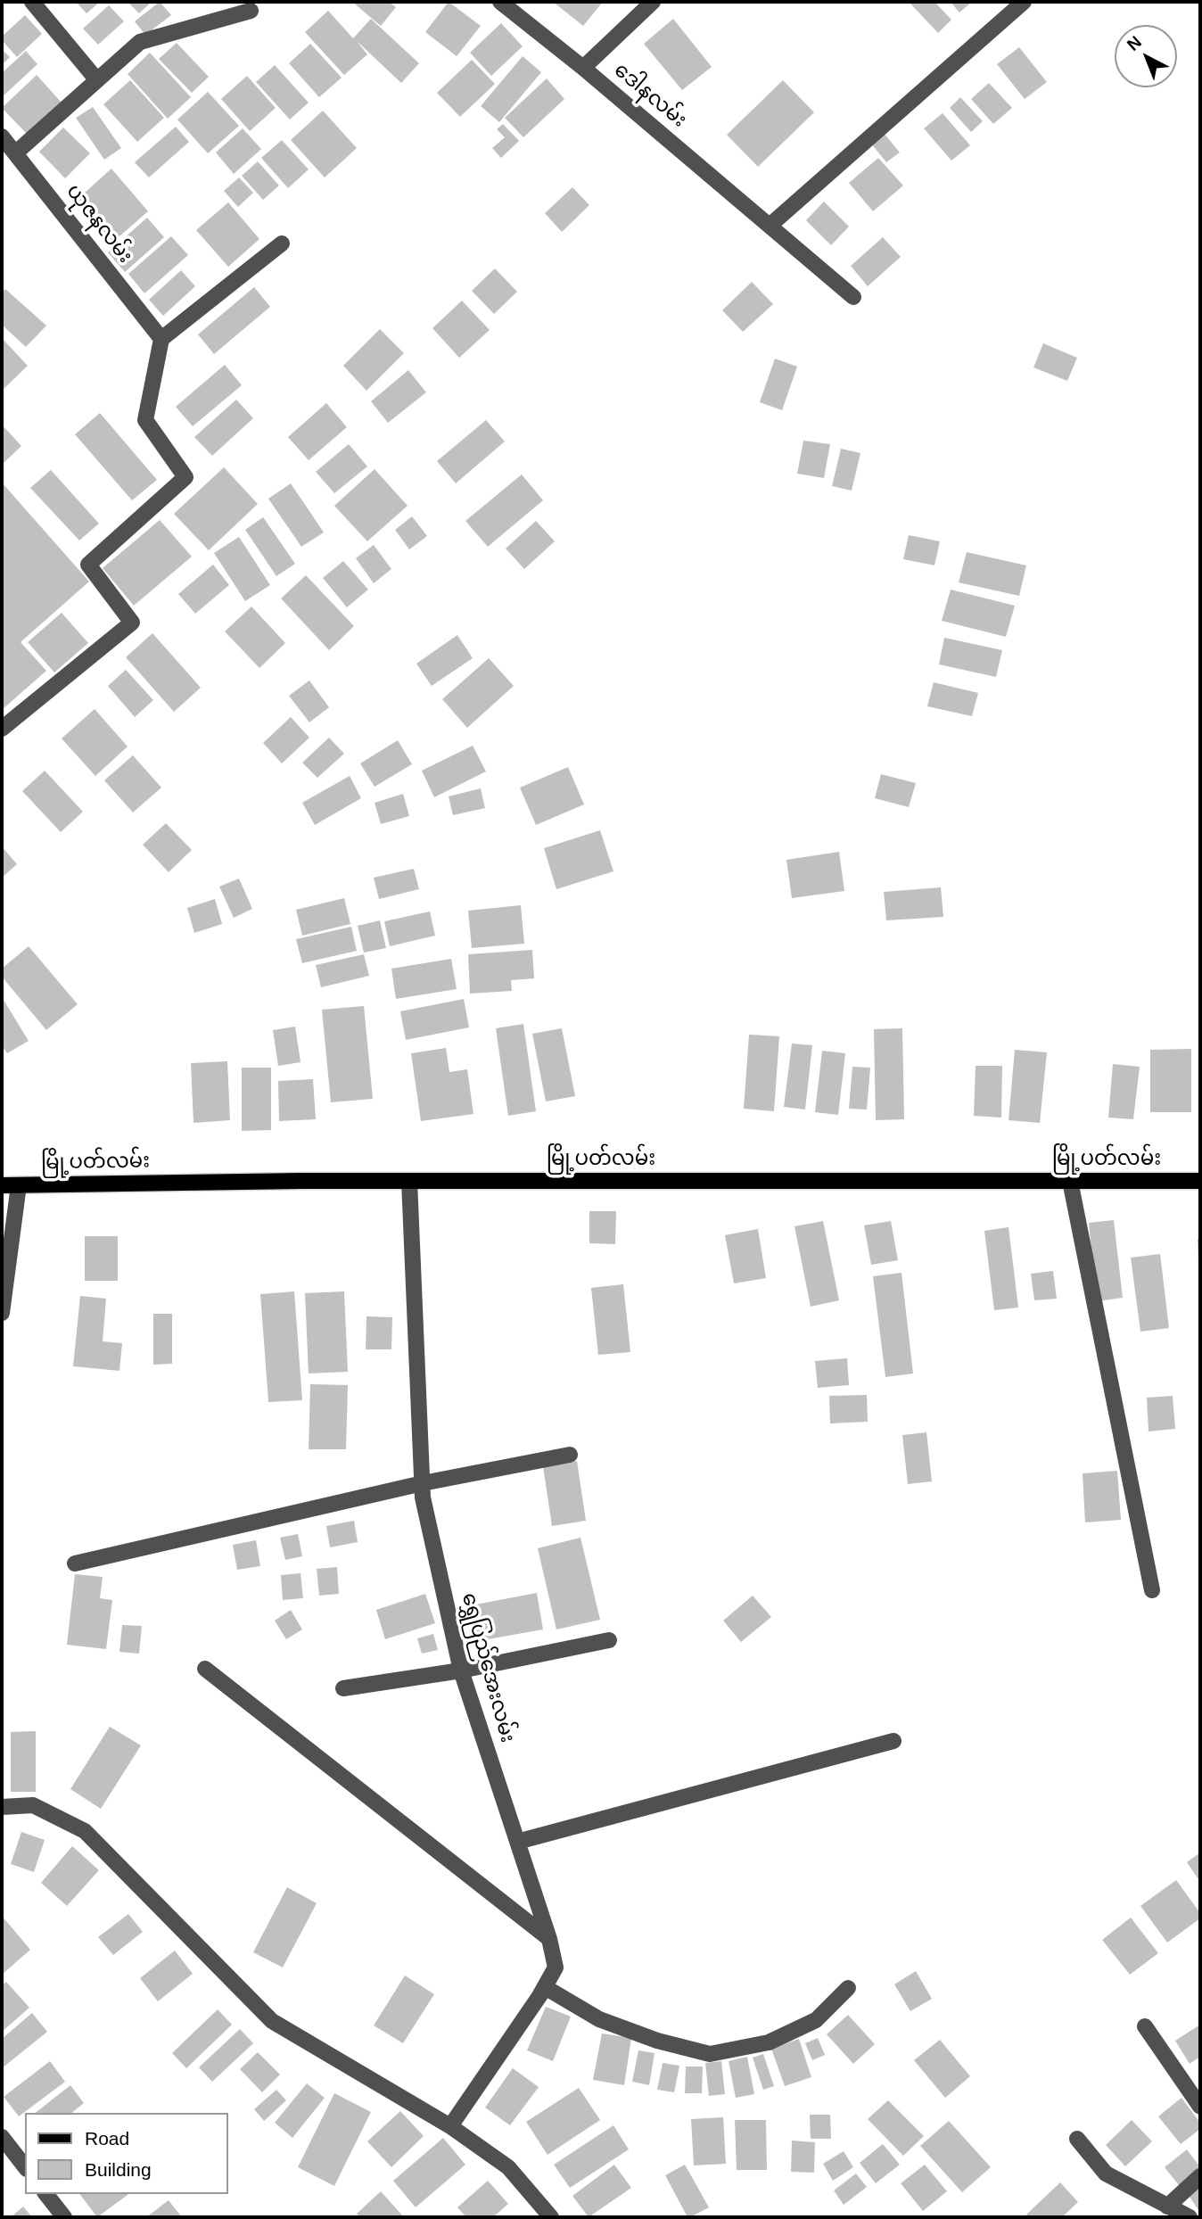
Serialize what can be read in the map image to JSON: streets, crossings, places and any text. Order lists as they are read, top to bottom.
{
  "streets": {
    "main road": ["မြို့ပတ်လမ်း"],
    "street": ["ဒေါနလမ်း", "ယုဇနလမ်း", "ရွှေပြည်အေးလမ်း"]
  },
  "crossings": [
    ["မြို့ပတ်လမ်း", "ရွှေပြည်အေးလမ်း"]
  ],
  "legend": ["Road", "Building"],
  "north": "top left"
}
